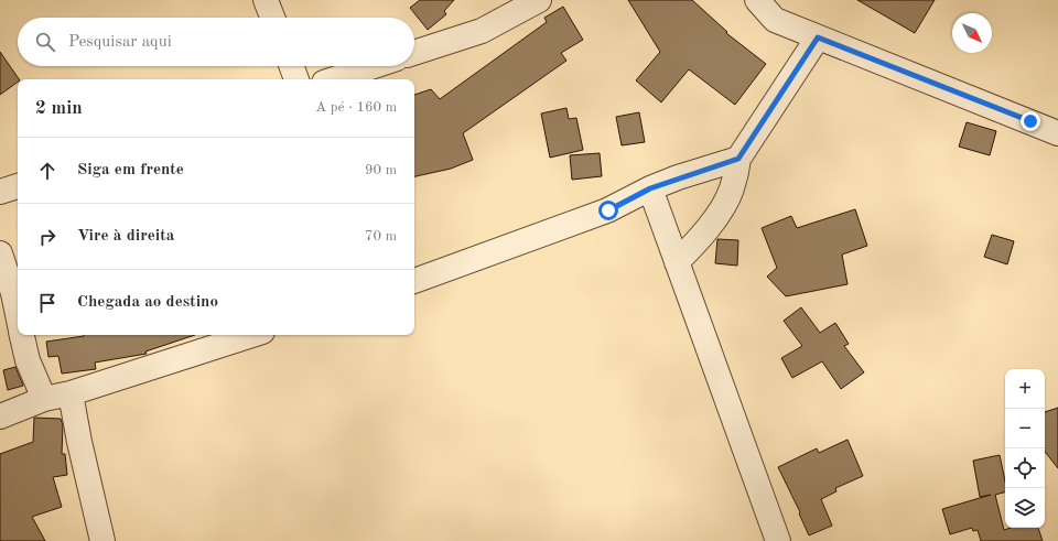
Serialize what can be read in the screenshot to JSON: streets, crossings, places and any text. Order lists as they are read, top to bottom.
{
  "north": "bottom right",
  "page": {
    "search": "Pesquisar aqui",
    "heading": ["2 min", "A pé · 160 m"],
    "list": [
      ["Siga em frente", "90 m"],
      ["Vire à direita", "70 m"],
      "Chegada ao destino"
    ],
    "map_buttons": ["+", "−"]
  }
}
